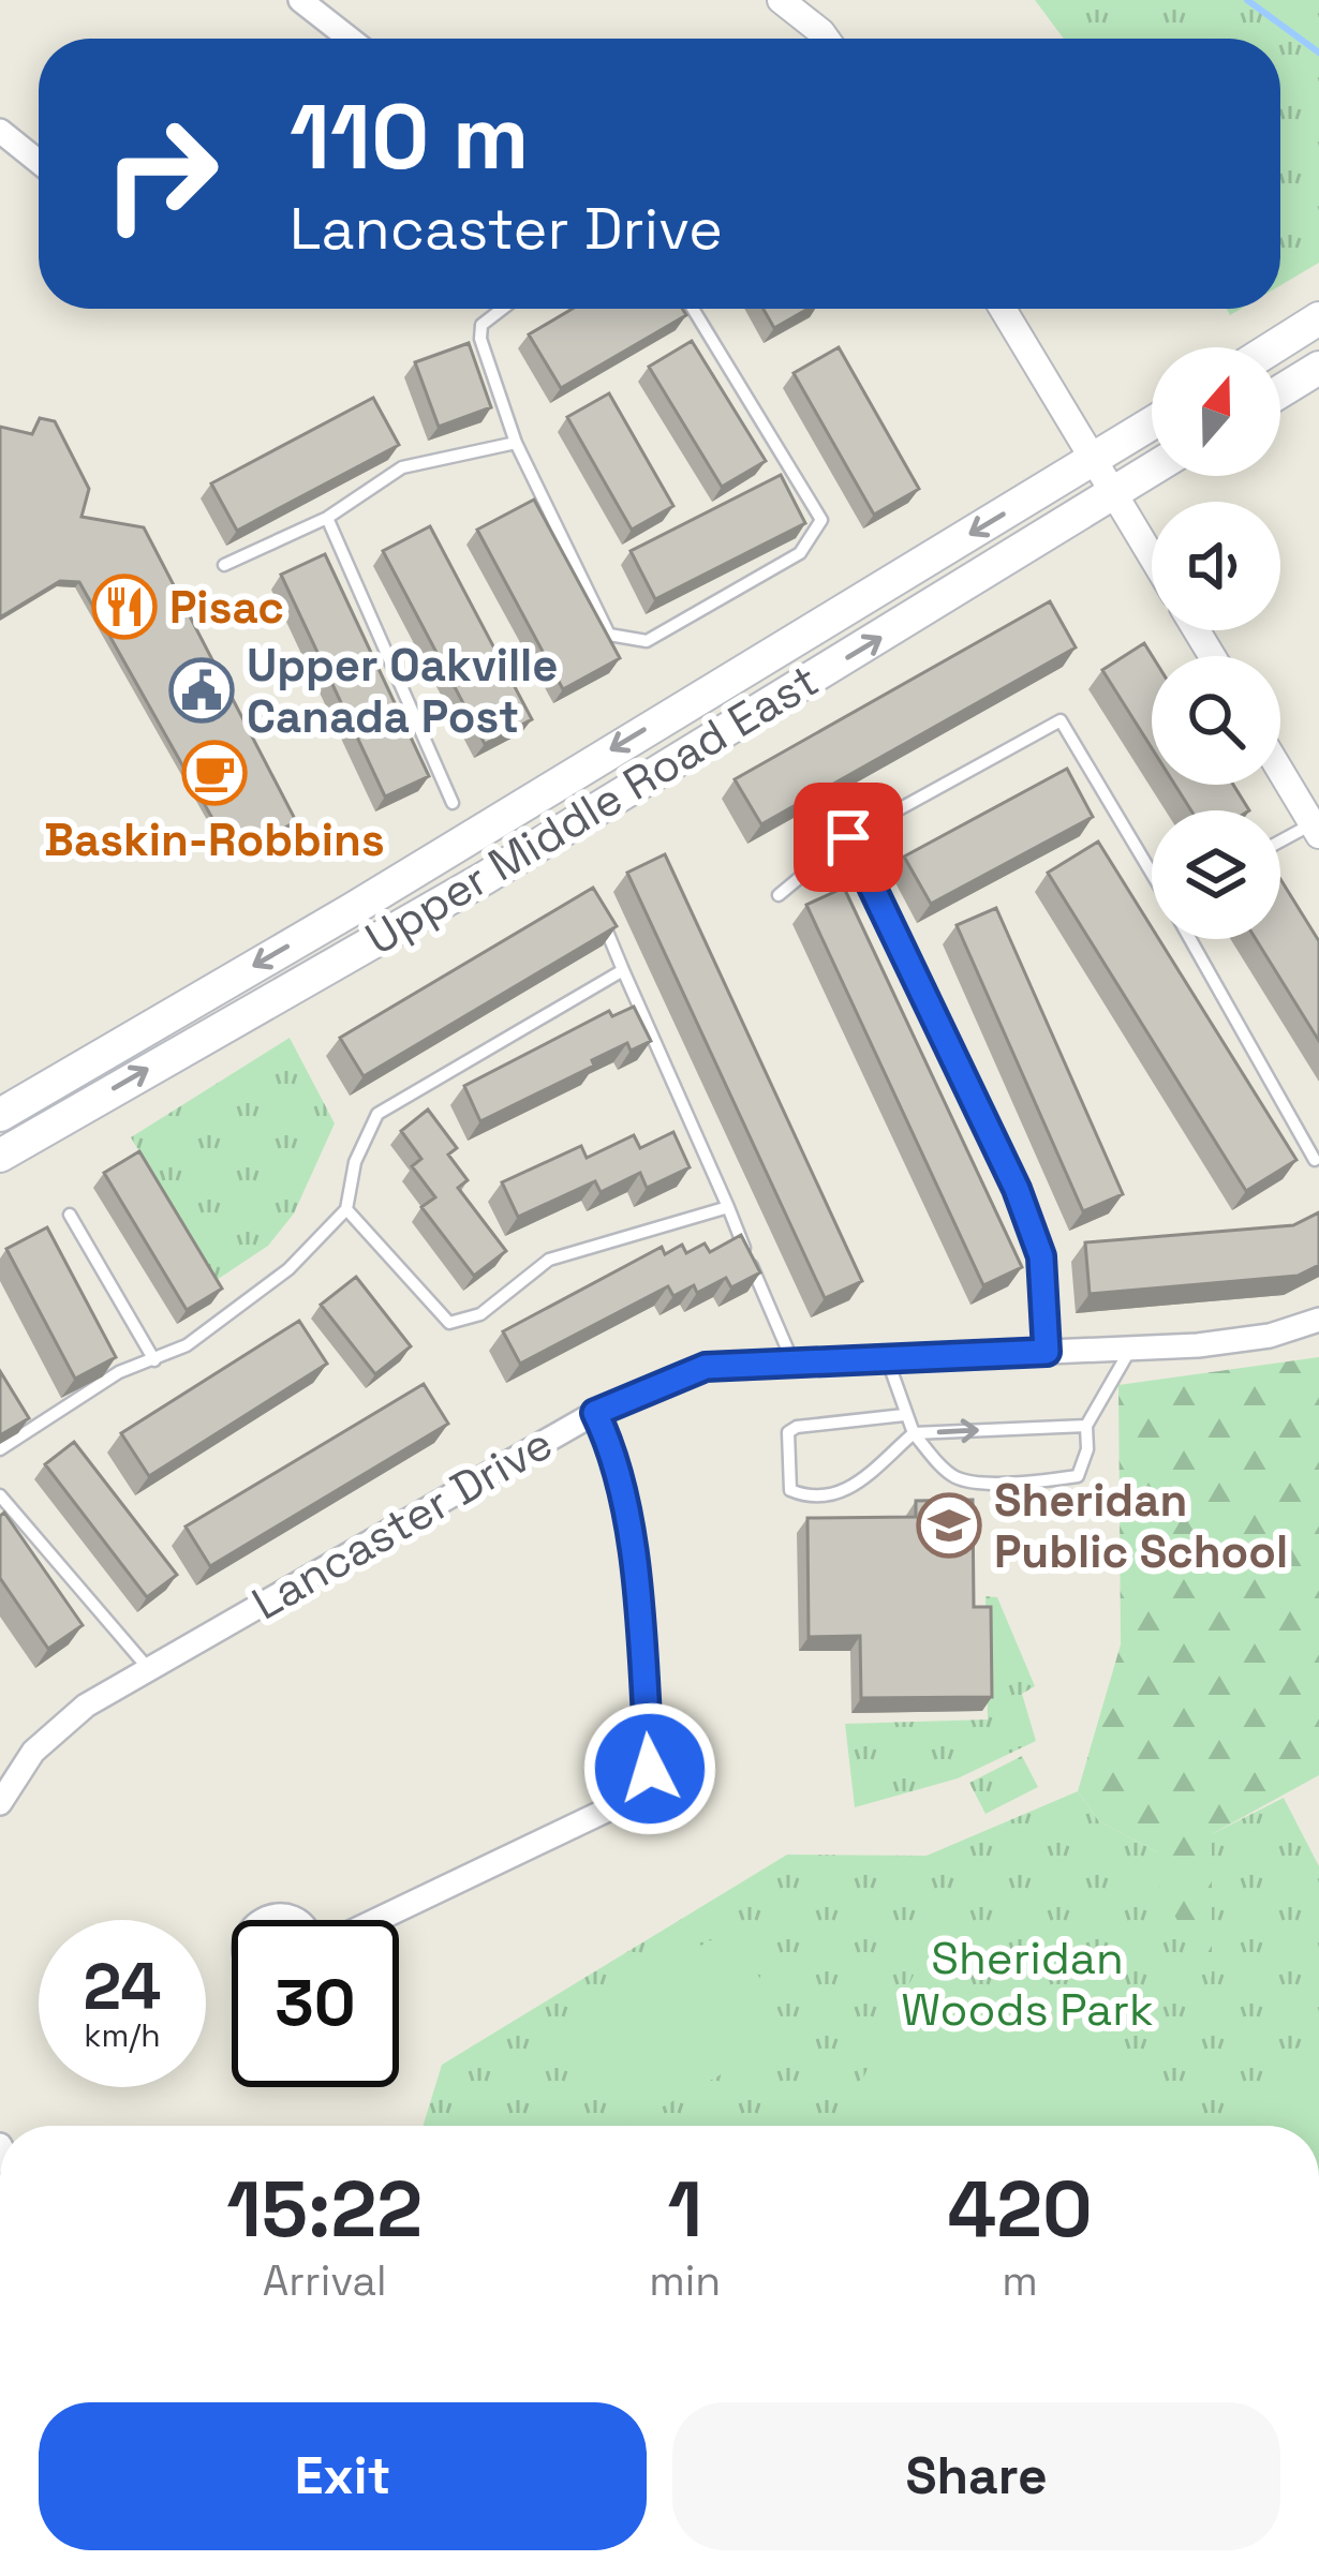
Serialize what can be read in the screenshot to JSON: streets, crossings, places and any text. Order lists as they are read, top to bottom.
{
  "streets": {
    "main road": ["Upper Middle Road East"],
    "street": ["Lancaster Drive"]
  },
  "parks": ["Sheridan Woods Park"],
  "places": {
    "restaurant": ["Pisac"],
    "public building": ["Upper Oakville Canada Post"],
    "cafe": ["Baskin-Robbins"],
    "school or university": ["Sheridan Public School"]
  },
  "north": "top",
  "page": {
    "turn": ["110 m", "Lancaster Drive"],
    "speed": "24 km/h",
    "limit": "30",
    "eta": [
      "15:22",
      "Arrival",
      "1",
      "min",
      "420",
      "m"
    ],
    "buttons": ["Exit", "Share"]
  }
}
